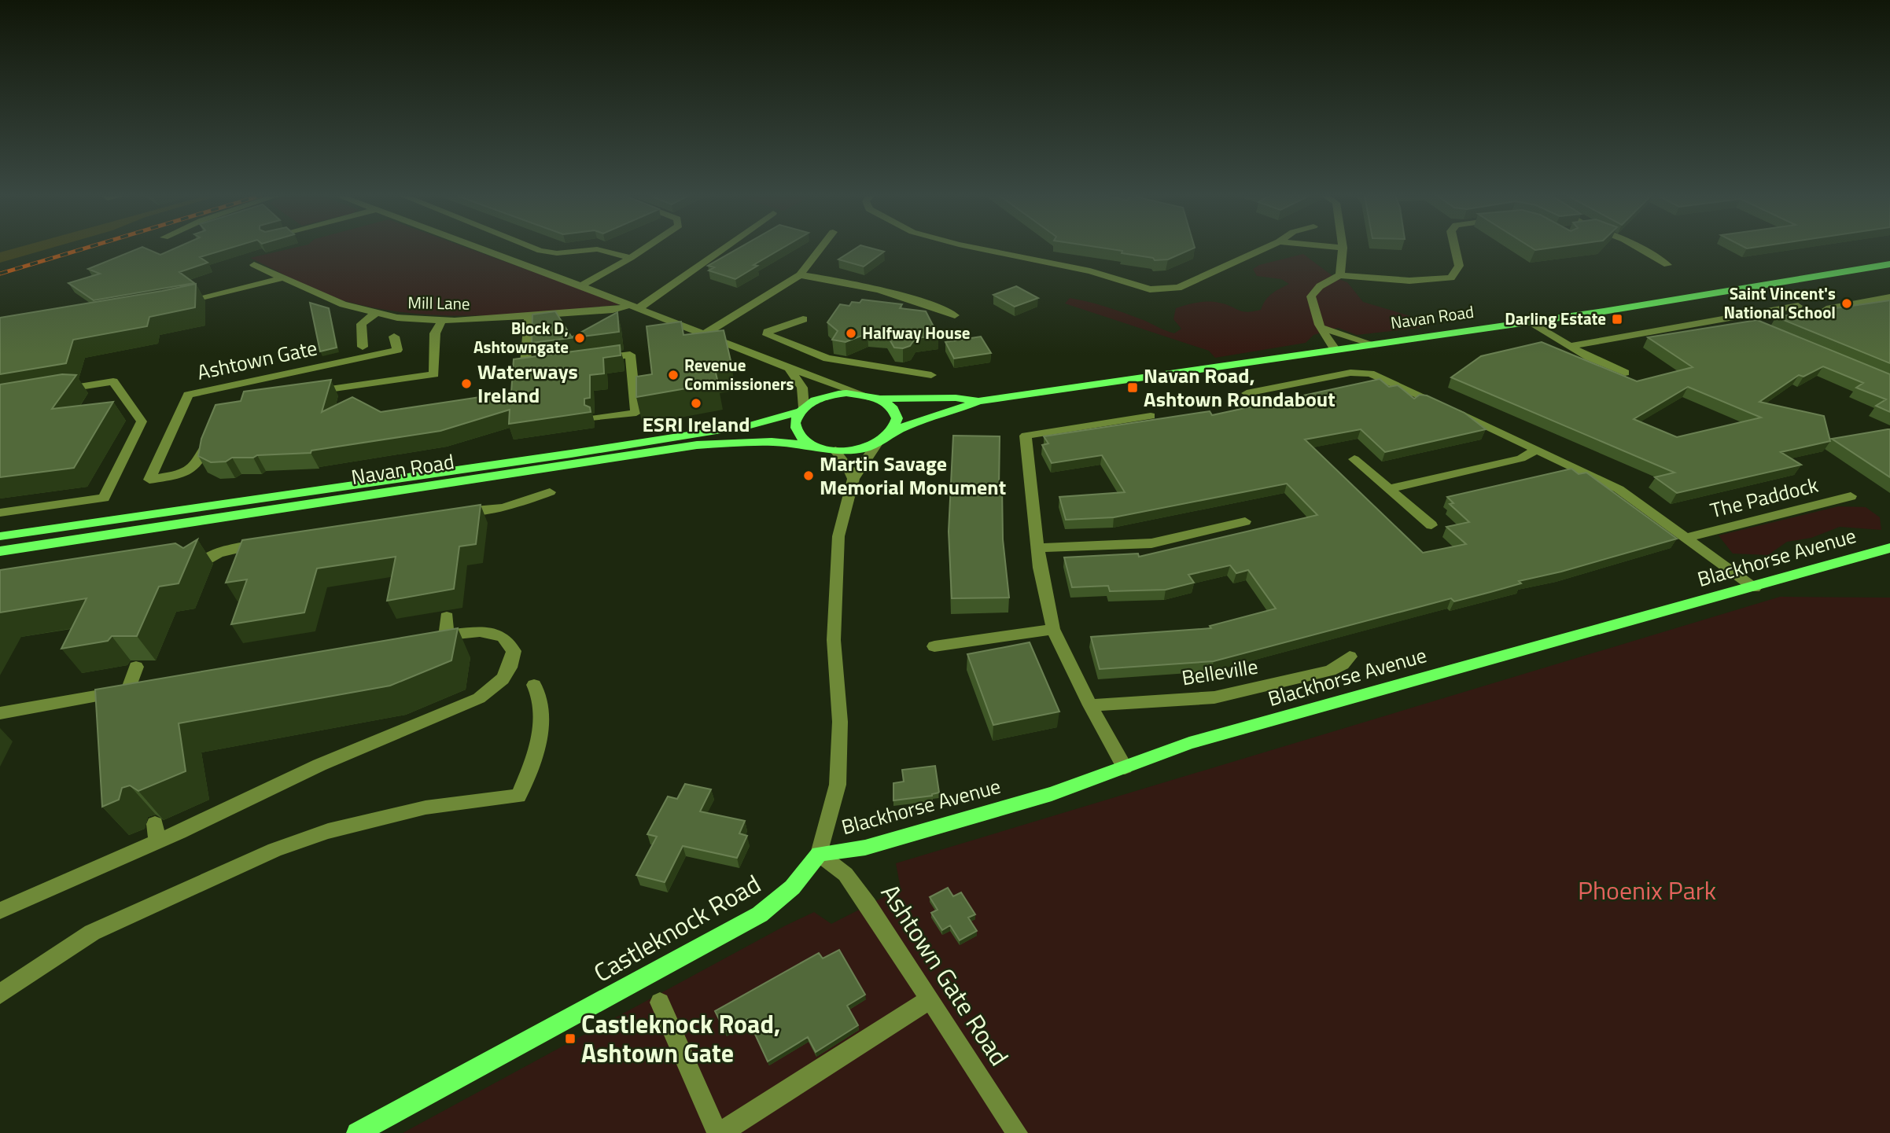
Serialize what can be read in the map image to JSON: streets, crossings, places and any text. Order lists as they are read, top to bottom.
{
  "streets": {
    "main road": ["Navan Road", "Blackhorse Avenue", "Castleknock Road"],
    "street": [
      "Mill Lane",
      "Ashtown Gate",
      "The Paddock",
      "Belleville",
      "Ashtown Gate Road"
    ]
  },
  "crossings": [
    ["Mill Lane", "Ashtown Gate"],
    ["Navan Road", "Castleknock Road"],
    ["The Paddock", "Blackhorse Avenue"],
    ["Blackhorse Avenue", "Castleknock Road"],
    ["Blackhorse Avenue", "Ashtown Gate Road"],
    ["Castleknock Road", "Ashtown Gate Road"]
  ],
  "parks": ["Phoenix Park"],
  "places": {
    "other": [
      "Saint Vincent's National School",
      "Halfway House",
      "Block D, Ashtowngate",
      "Revenue Commissioners",
      "Waterways Ireland",
      "ESRI Ireland",
      "Martin Savage Memorial Monument"
    ],
    "transit": ["Darling Estate", "Navan Road, Ashtown Roundabout", "Castleknock Road, Ashtown Gate"]
  }
}
